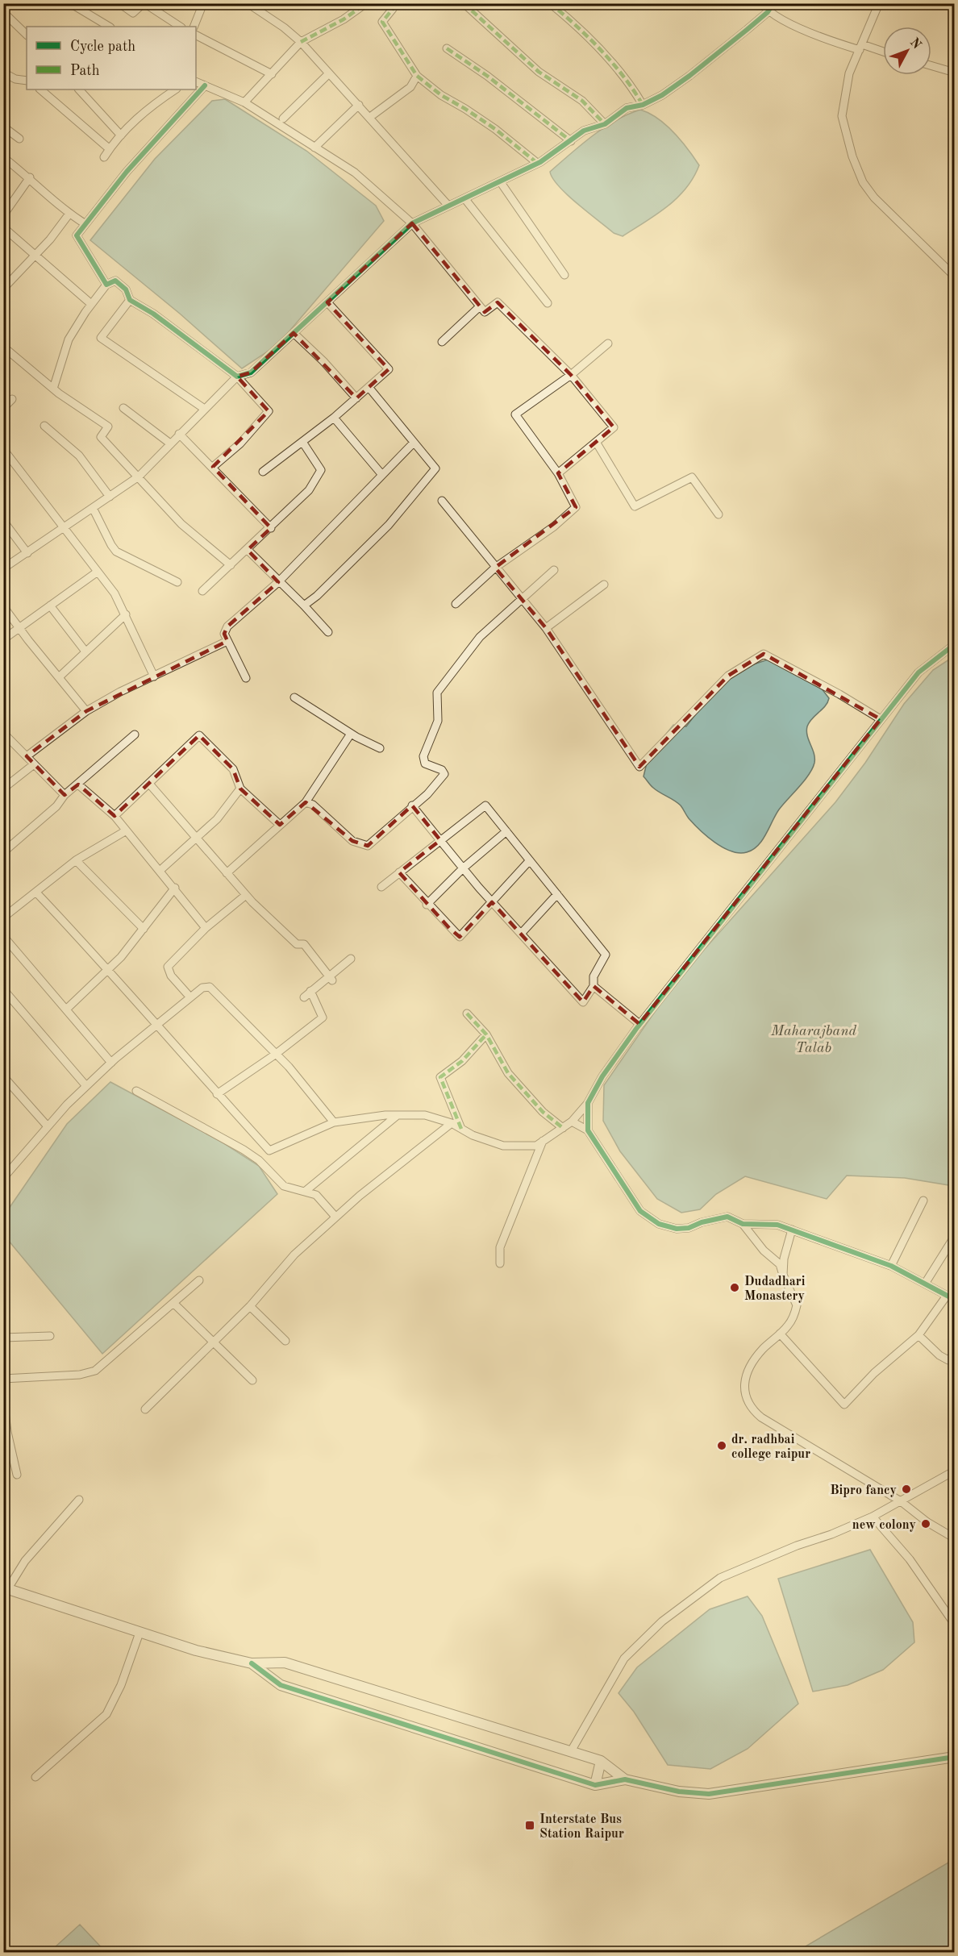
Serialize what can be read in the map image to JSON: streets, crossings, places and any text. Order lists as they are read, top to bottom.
{
  "water": ["Maharajband Talab"],
  "places": {
    "other": [
      "Dudadhari Monastery",
      "dr. radhbai college raipur",
      "Bipro fancy",
      "new colony"
    ],
    "transit": ["Interstate Bus Station Raipur"]
  },
  "legend": ["Cycle path", "Path"],
  "north": "top right"
}
